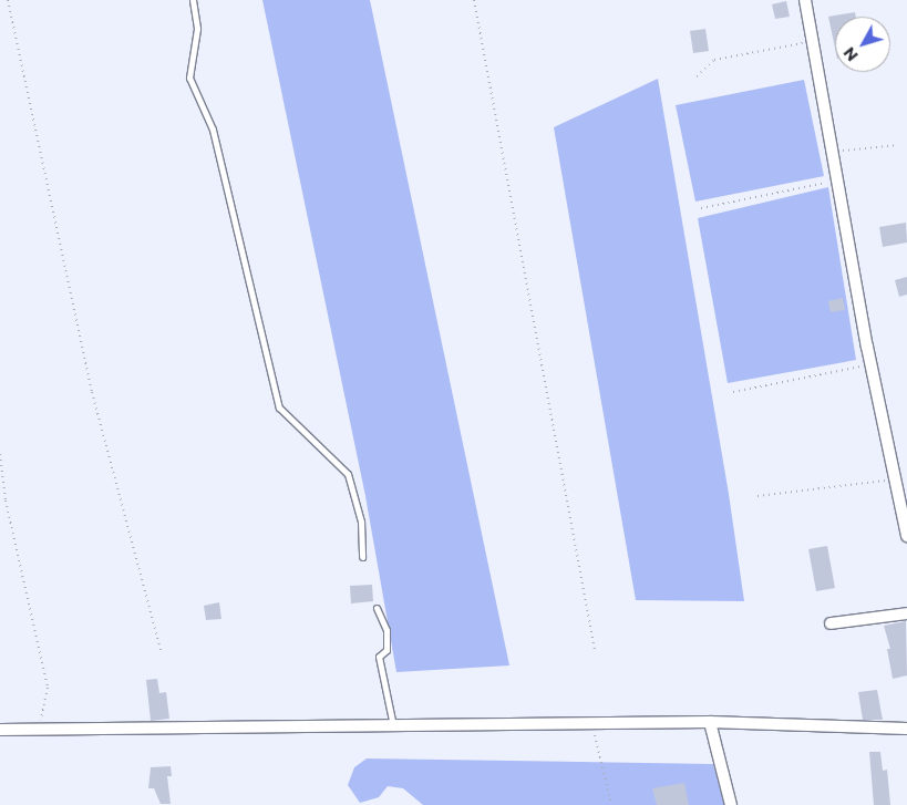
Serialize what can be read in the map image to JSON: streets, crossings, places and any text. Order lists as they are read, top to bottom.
{
  "north": "bottom left"
}
